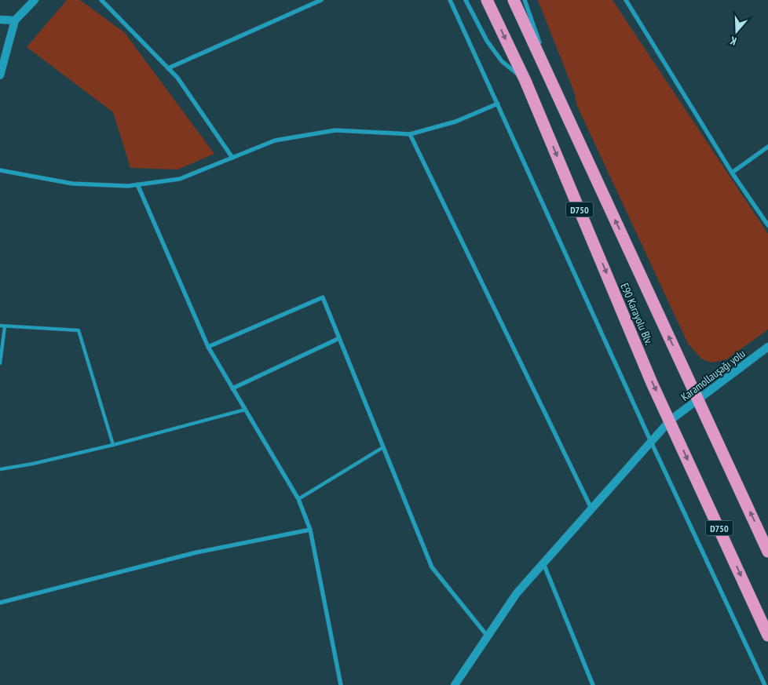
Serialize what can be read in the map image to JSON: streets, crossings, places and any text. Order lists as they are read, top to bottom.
{
  "streets": {
    "highway": ["D750", "E90 Karayolu Blv."],
    "street": ["Karamollauşağı yolu"]
  },
  "crossings": [
    ["E90 Karayolu Blv.", "Karamollauşağı yolu"]
  ],
  "north": "bottom"
}
